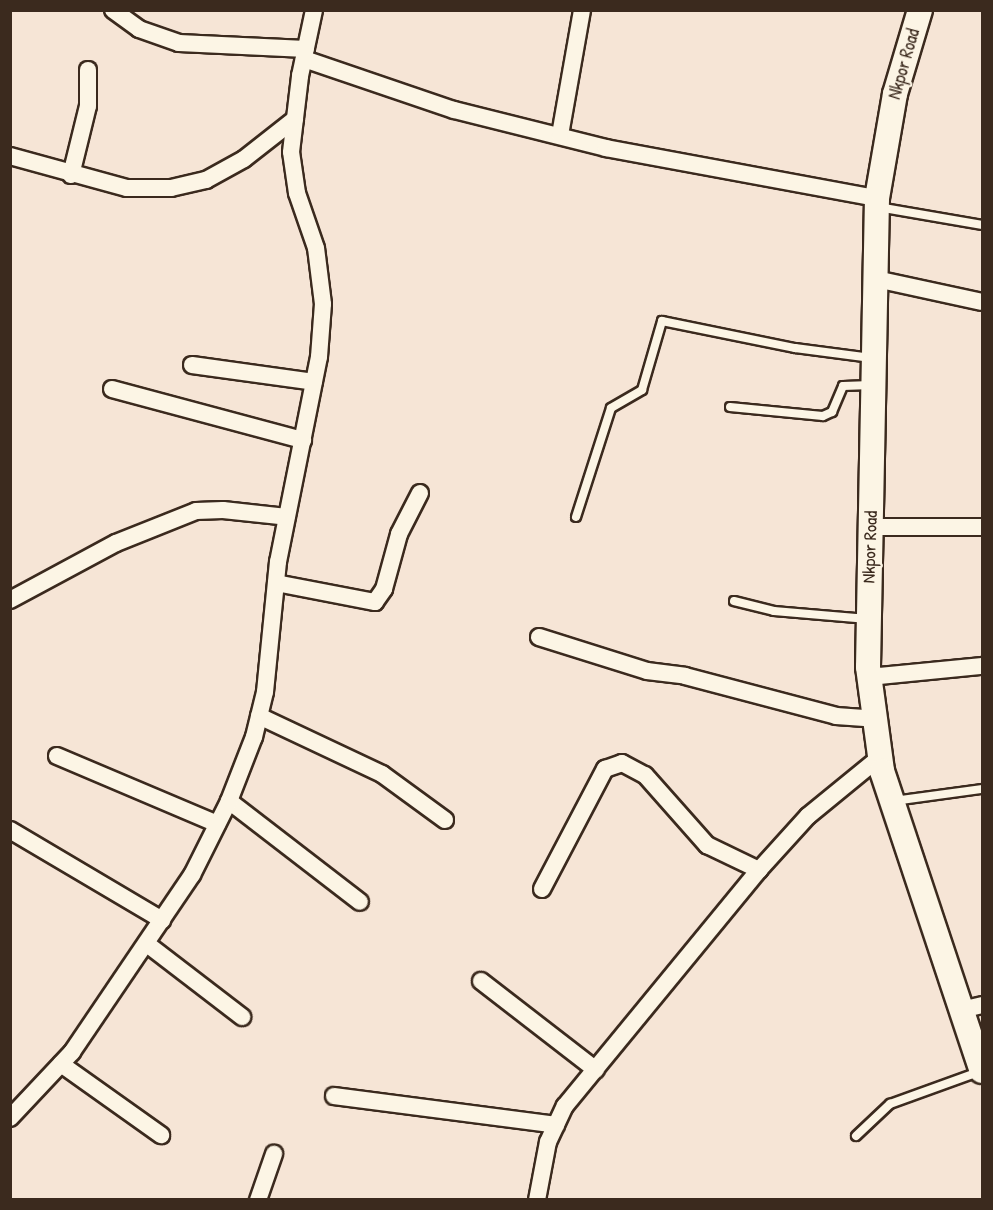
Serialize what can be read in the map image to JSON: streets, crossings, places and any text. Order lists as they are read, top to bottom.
{
  "streets": {
    "street": ["Nkpor Road"]
  }
}
